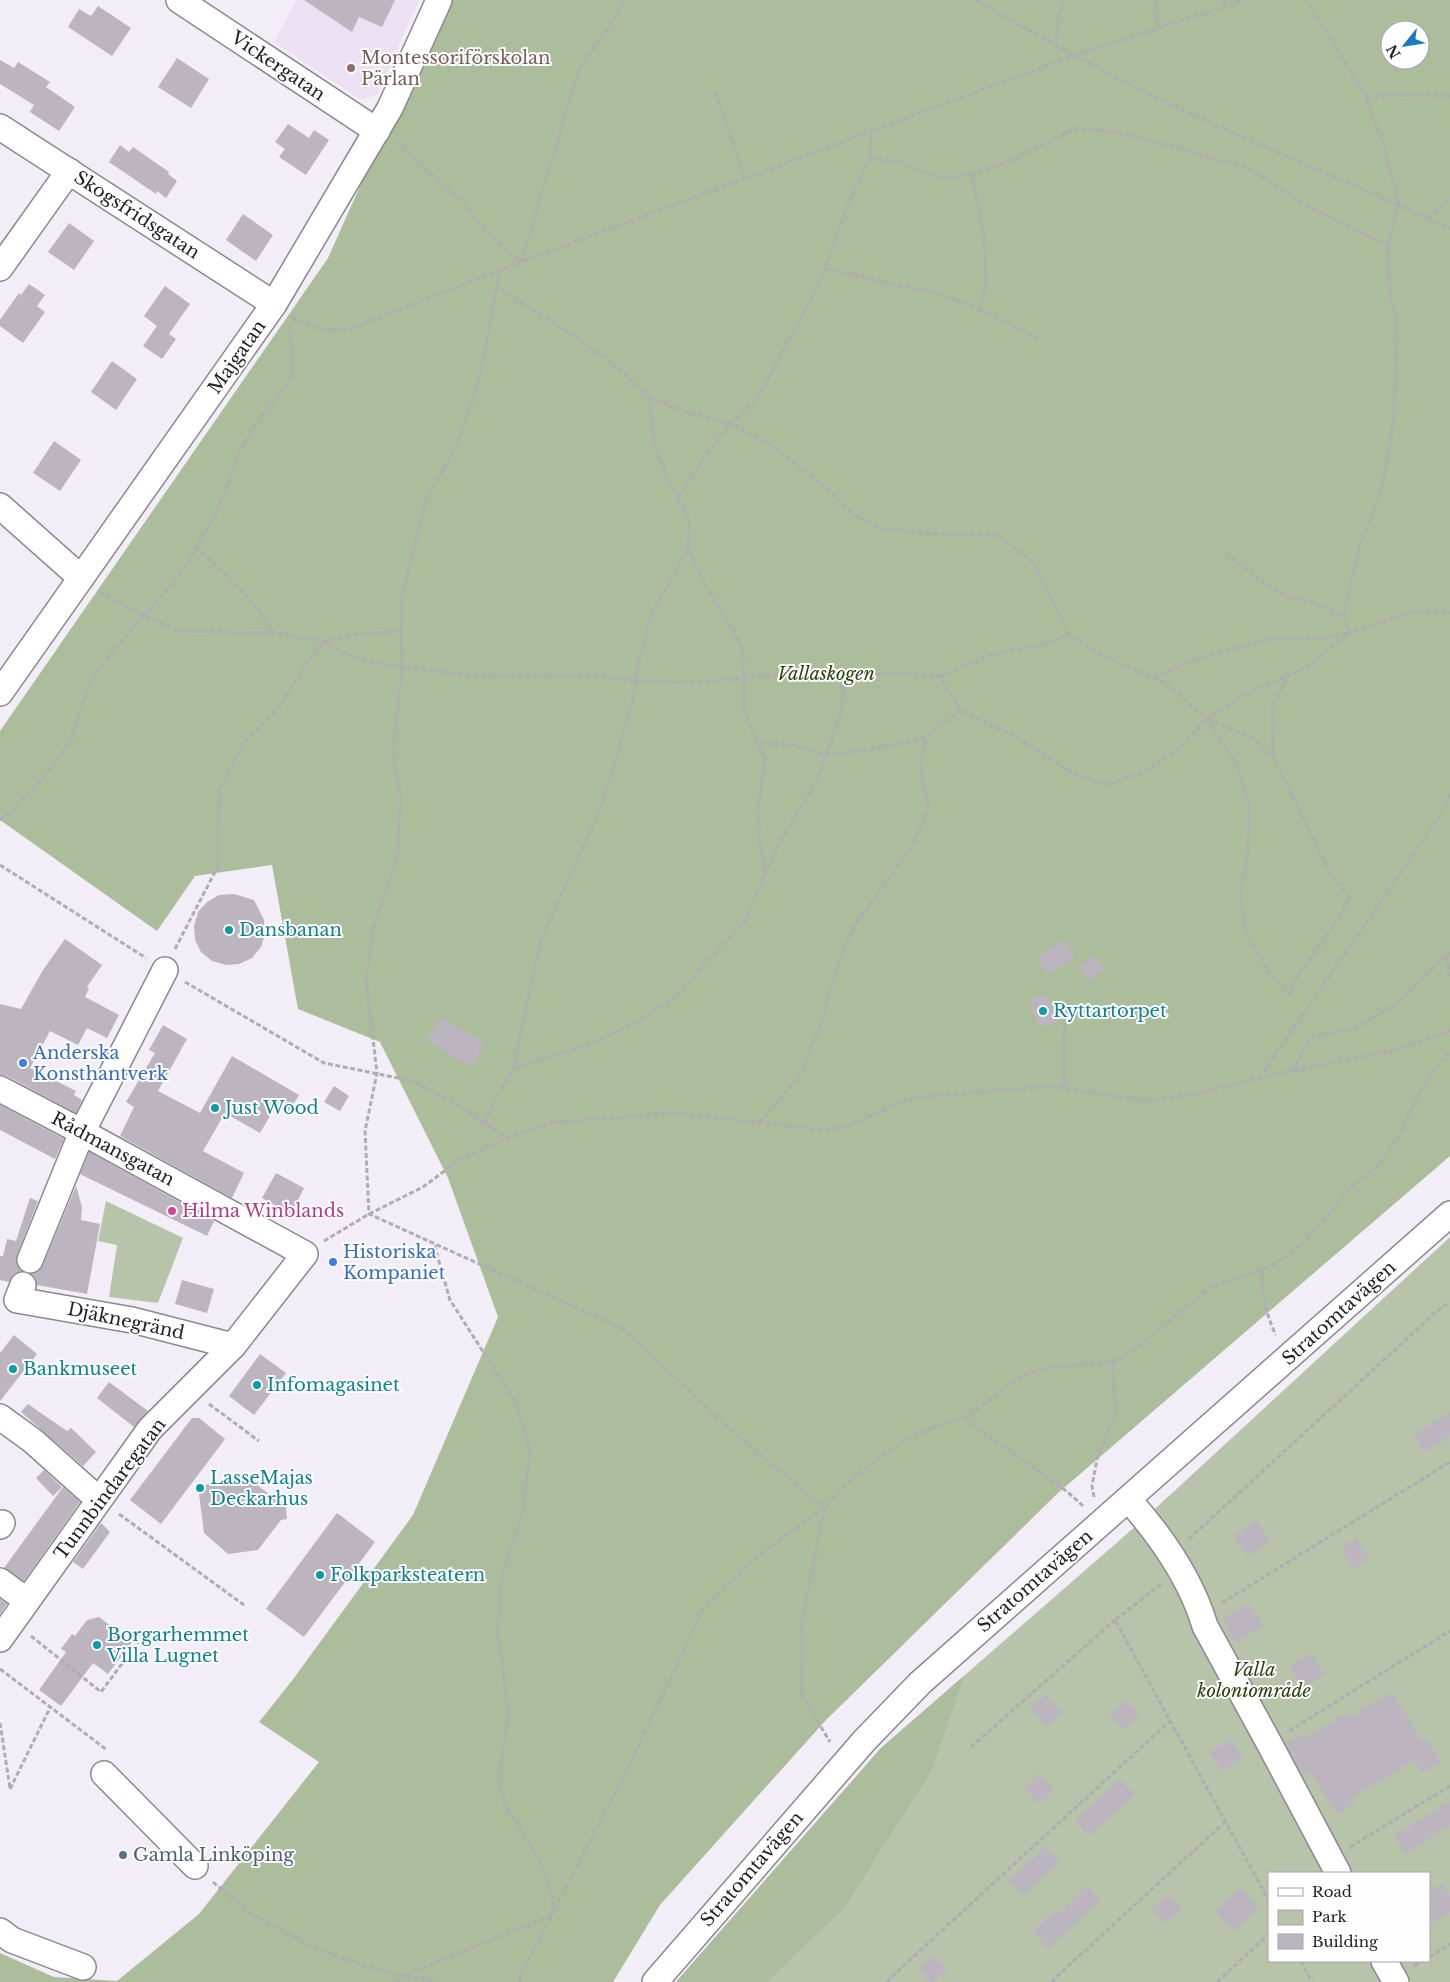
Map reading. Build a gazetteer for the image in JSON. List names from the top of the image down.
{
  "streets": {
    "street": [
      "Vickergatan",
      "Skogsfridsgatan",
      "Majgatan",
      "Rådmansgatan",
      "Stratomtavägen",
      "Djäknegränd",
      "Tunnbindaregatan"
    ]
  },
  "crossings": [
    ["Vickergatan", "Majgatan"],
    ["Skogsfridsgatan", "Majgatan"],
    ["Rådmansgatan", "Tunnbindaregatan"],
    ["Djäknegränd", "Tunnbindaregatan"]
  ],
  "parks": ["Vallaskogen", "Valla koloniområde"],
  "places": [
    "Montessoriförskolan Pärlan",
    "Dansbanan",
    "Ryttartorpet",
    "Anderska Konsthantverk",
    "Just Wood",
    "Hilma Winblands",
    "Historiska Kompaniet",
    "Bankmuseet",
    "Infomagasinet",
    "LasseMajas Deckarhus",
    "Folkparksteatern",
    "Borgarhemmet Villa Lugnet",
    "Gamla Linköping"
  ],
  "legend": ["Road", "Park", "Building"],
  "north": "bottom left"
}
